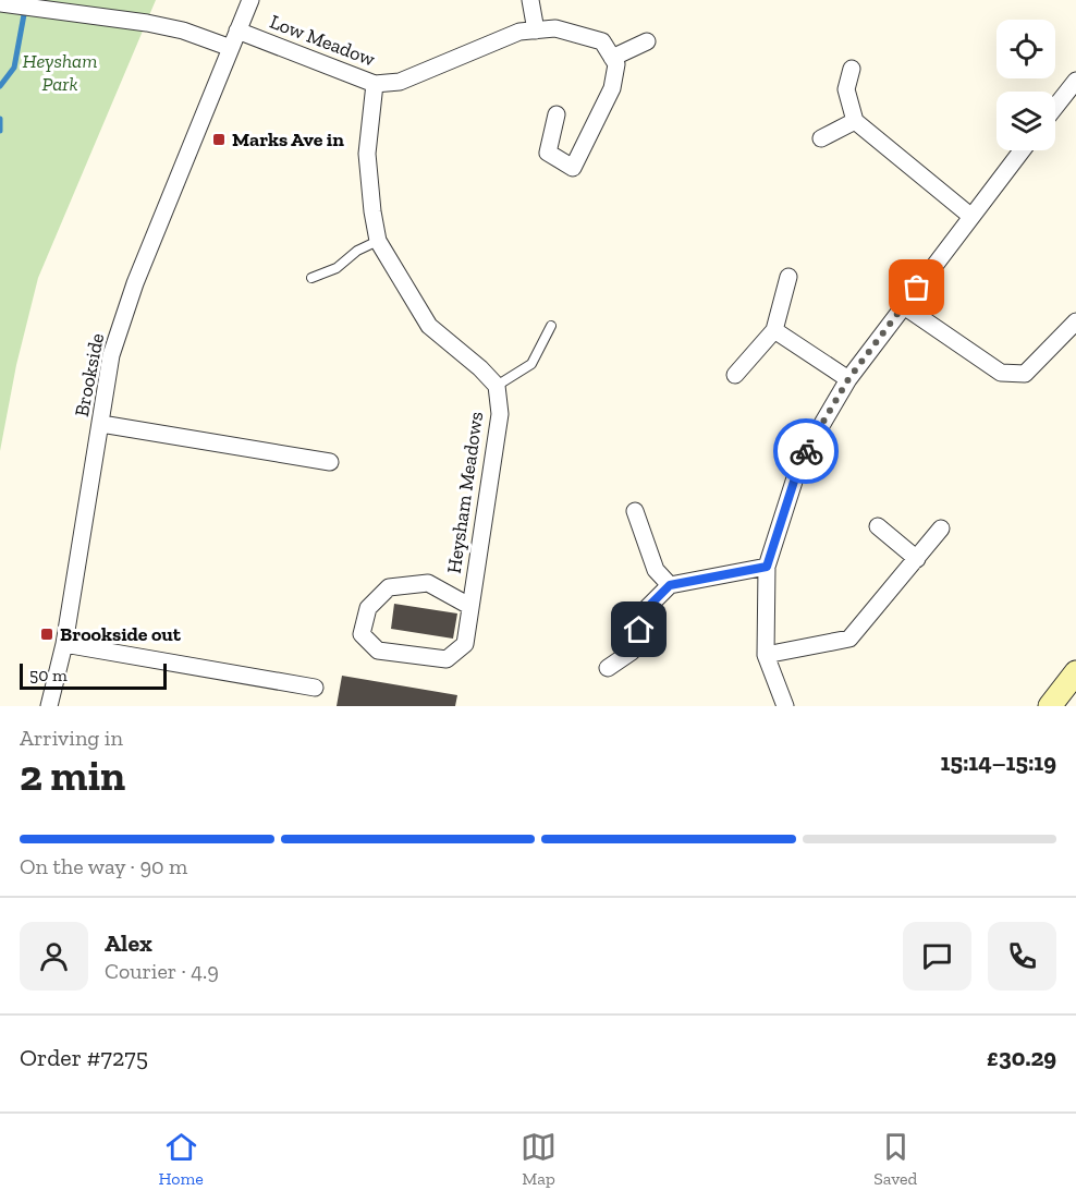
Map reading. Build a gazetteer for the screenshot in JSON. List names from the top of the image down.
{
  "streets": {
    "street": ["Low Meadow", "Brookside", "Heysham Meadows"]
  },
  "crossings": [
    ["Low Meadow", "Brookside"]
  ],
  "parks": ["Heysham Park"],
  "places": {
    "transit": ["Marks Ave in", "Brookside out"]
  },
  "scale_bar": "50 m",
  "page": {
    "scale": "50 m",
    "heading": ["2 min", "Arriving in", "15:14–15:19"],
    "panel": [
      "Alex",
      "Courier · 4.9",
      "Order #7275",
      "£30.29"
    ],
    "bar": "On the way · 90 m",
    "tabs": ["Home", "Map", "Saved"]
  }
}
